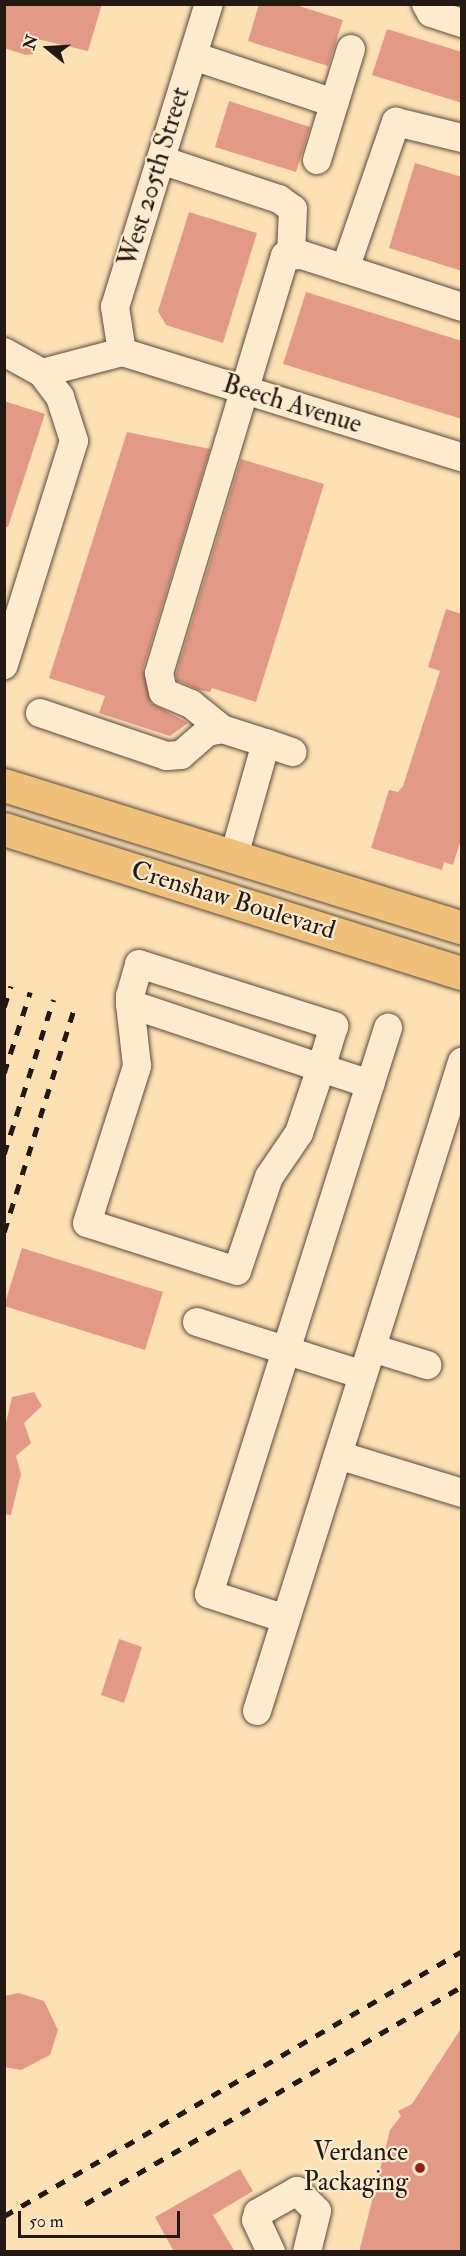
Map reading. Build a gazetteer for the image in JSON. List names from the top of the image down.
{
  "streets": {
    "main road": ["Crenshaw Boulevard"],
    "street": ["West 205th Street", "Beech Avenue"]
  },
  "crossings": [
    ["West 205th Street", "Beech Avenue"]
  ],
  "places": ["Verdance Packaging"],
  "scale_bar": "50 m",
  "north": "left"
}
